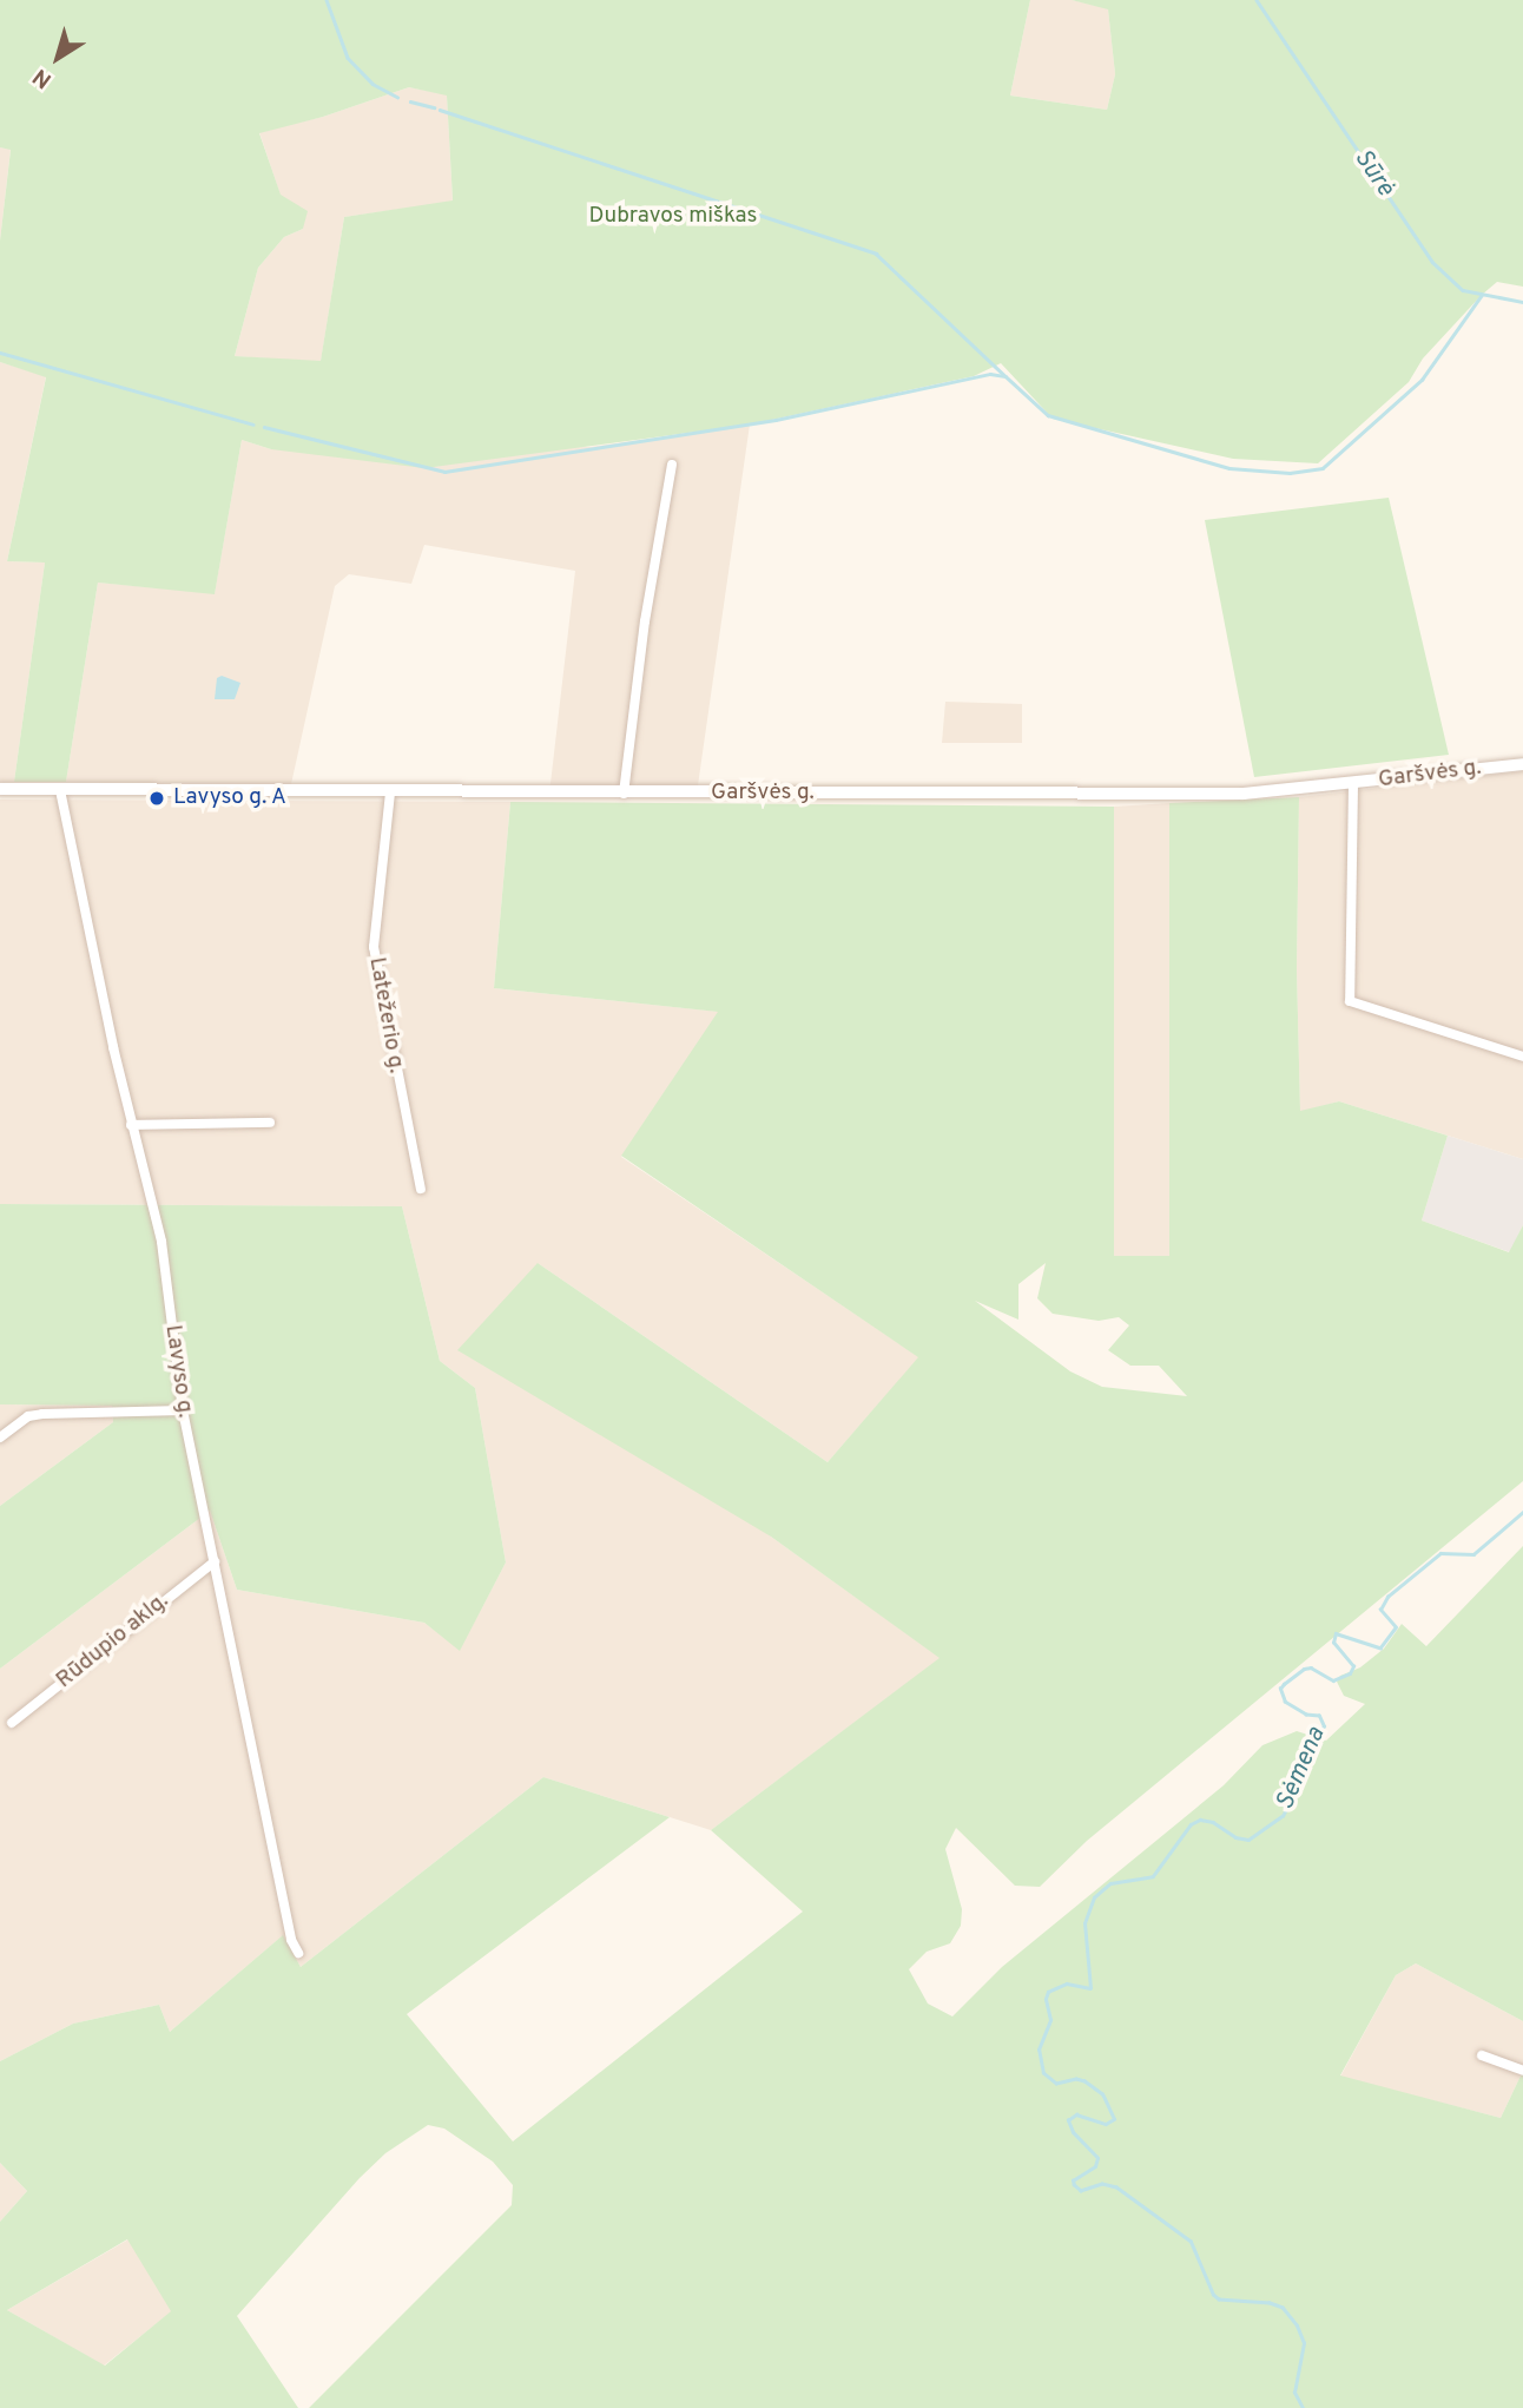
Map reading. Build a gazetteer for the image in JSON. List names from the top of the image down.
{
  "streets": {
    "main road": ["Garšvės g."],
    "street": ["Latežerio g.", "Lavyso g.", "Rūdupio aklg."]
  },
  "crossings": [
    ["Garšvės g.", "Latežerio g."],
    ["Garšvės g.", "Lavyso g."],
    ["Lavyso g.", "Rūdupio aklg."]
  ],
  "water": ["Sūrė", "Sėmena"],
  "parks": ["Dubravos miškas"],
  "places": ["Lavyso g. A"],
  "north": "bottom left"
}
